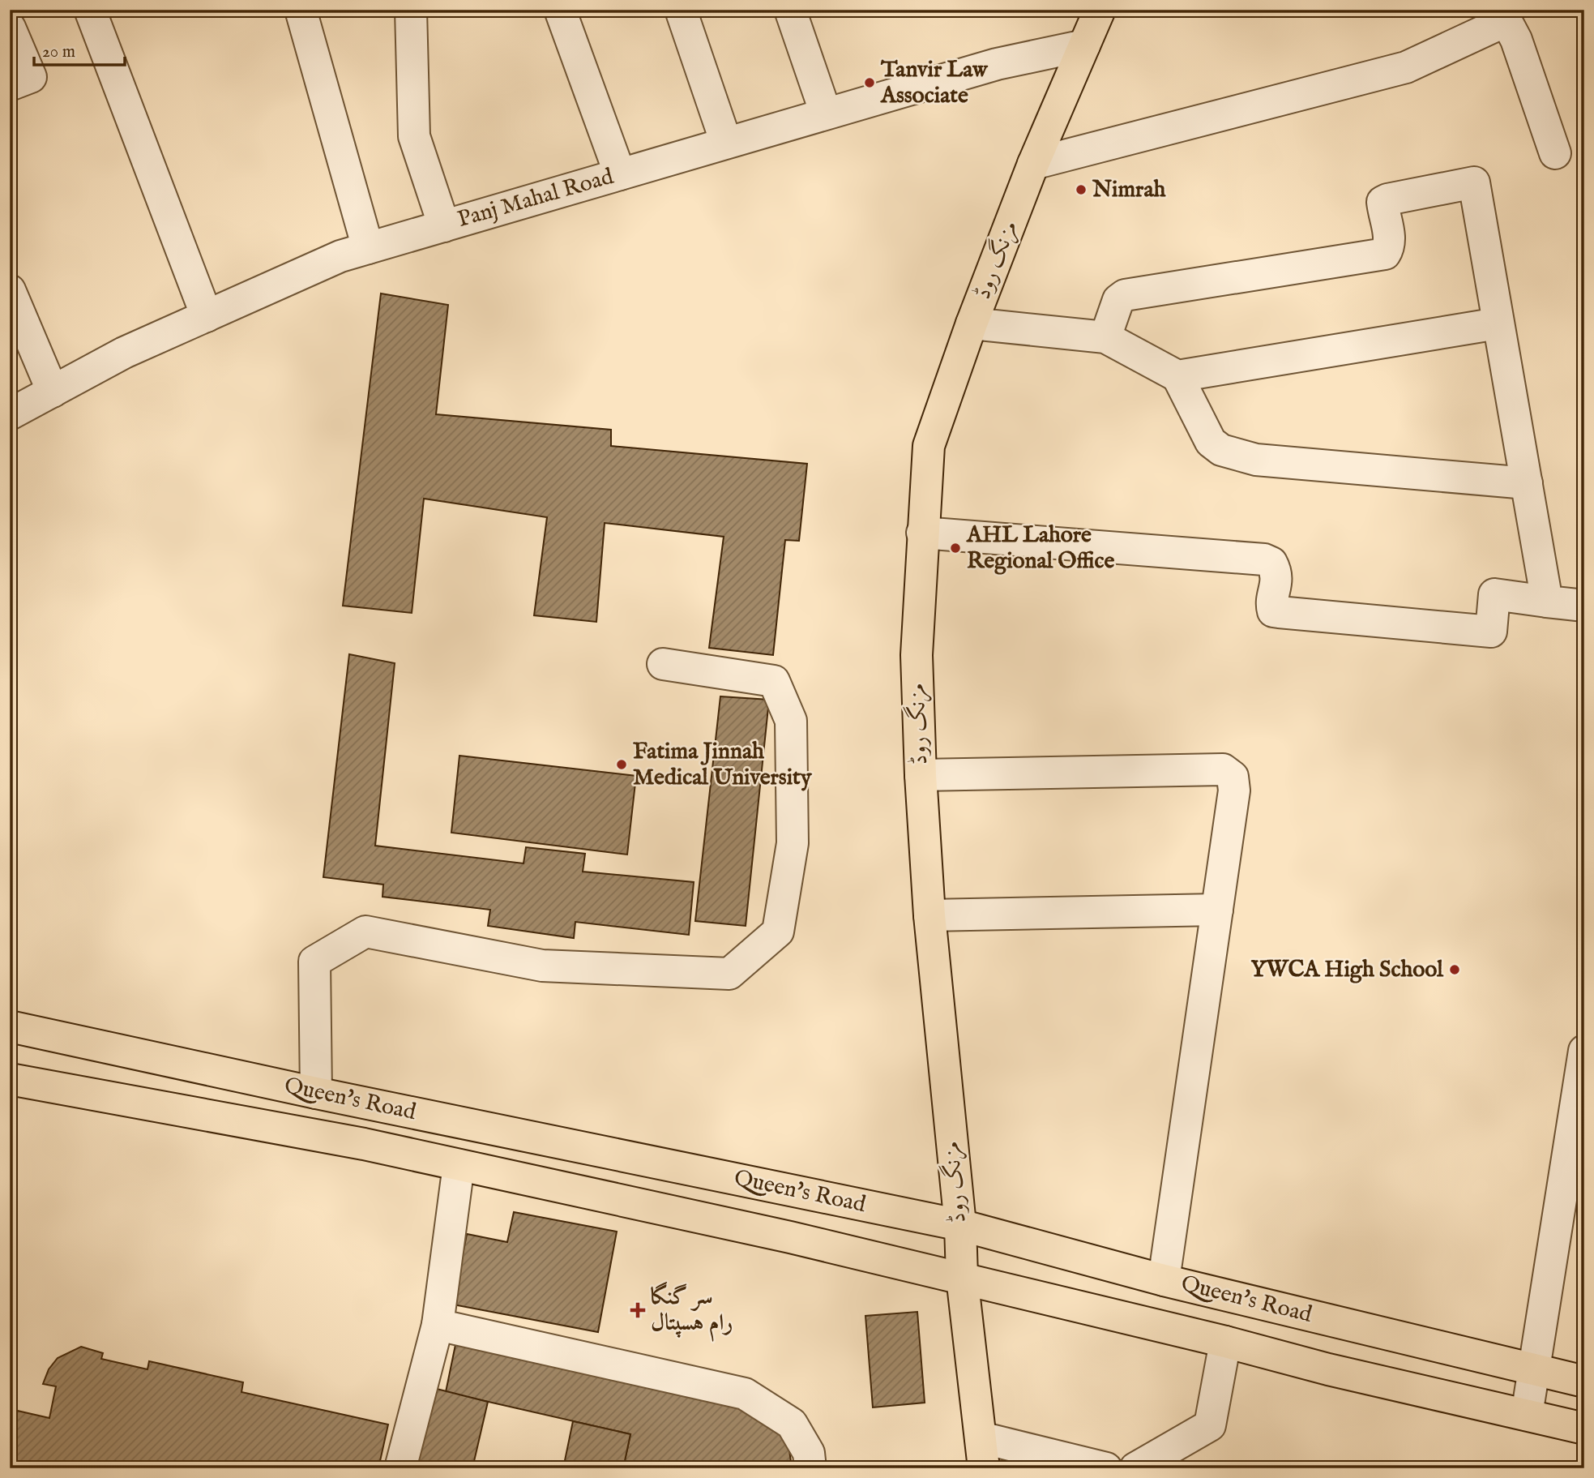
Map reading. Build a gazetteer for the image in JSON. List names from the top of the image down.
{
  "streets": {
    "main road": ["مزنگ روڈ", "Queen's Road"],
    "street": ["Panj Mahal Road"]
  },
  "crossings": [
    ["Panj Mahal Road", "مزنگ روڈ"],
    ["مزنگ روڈ", "Queen's Road"]
  ],
  "places": {
    "other": [
      "Tanvir Law Associate",
      "Nimrah",
      "AHL Lahore Regional Office",
      "Fatima Jinnah Medical University",
      "YWCA High School"
    ],
    "health": ["سر گنگا رام ہسپتال"]
  },
  "scale_bar": "20 m"
}
